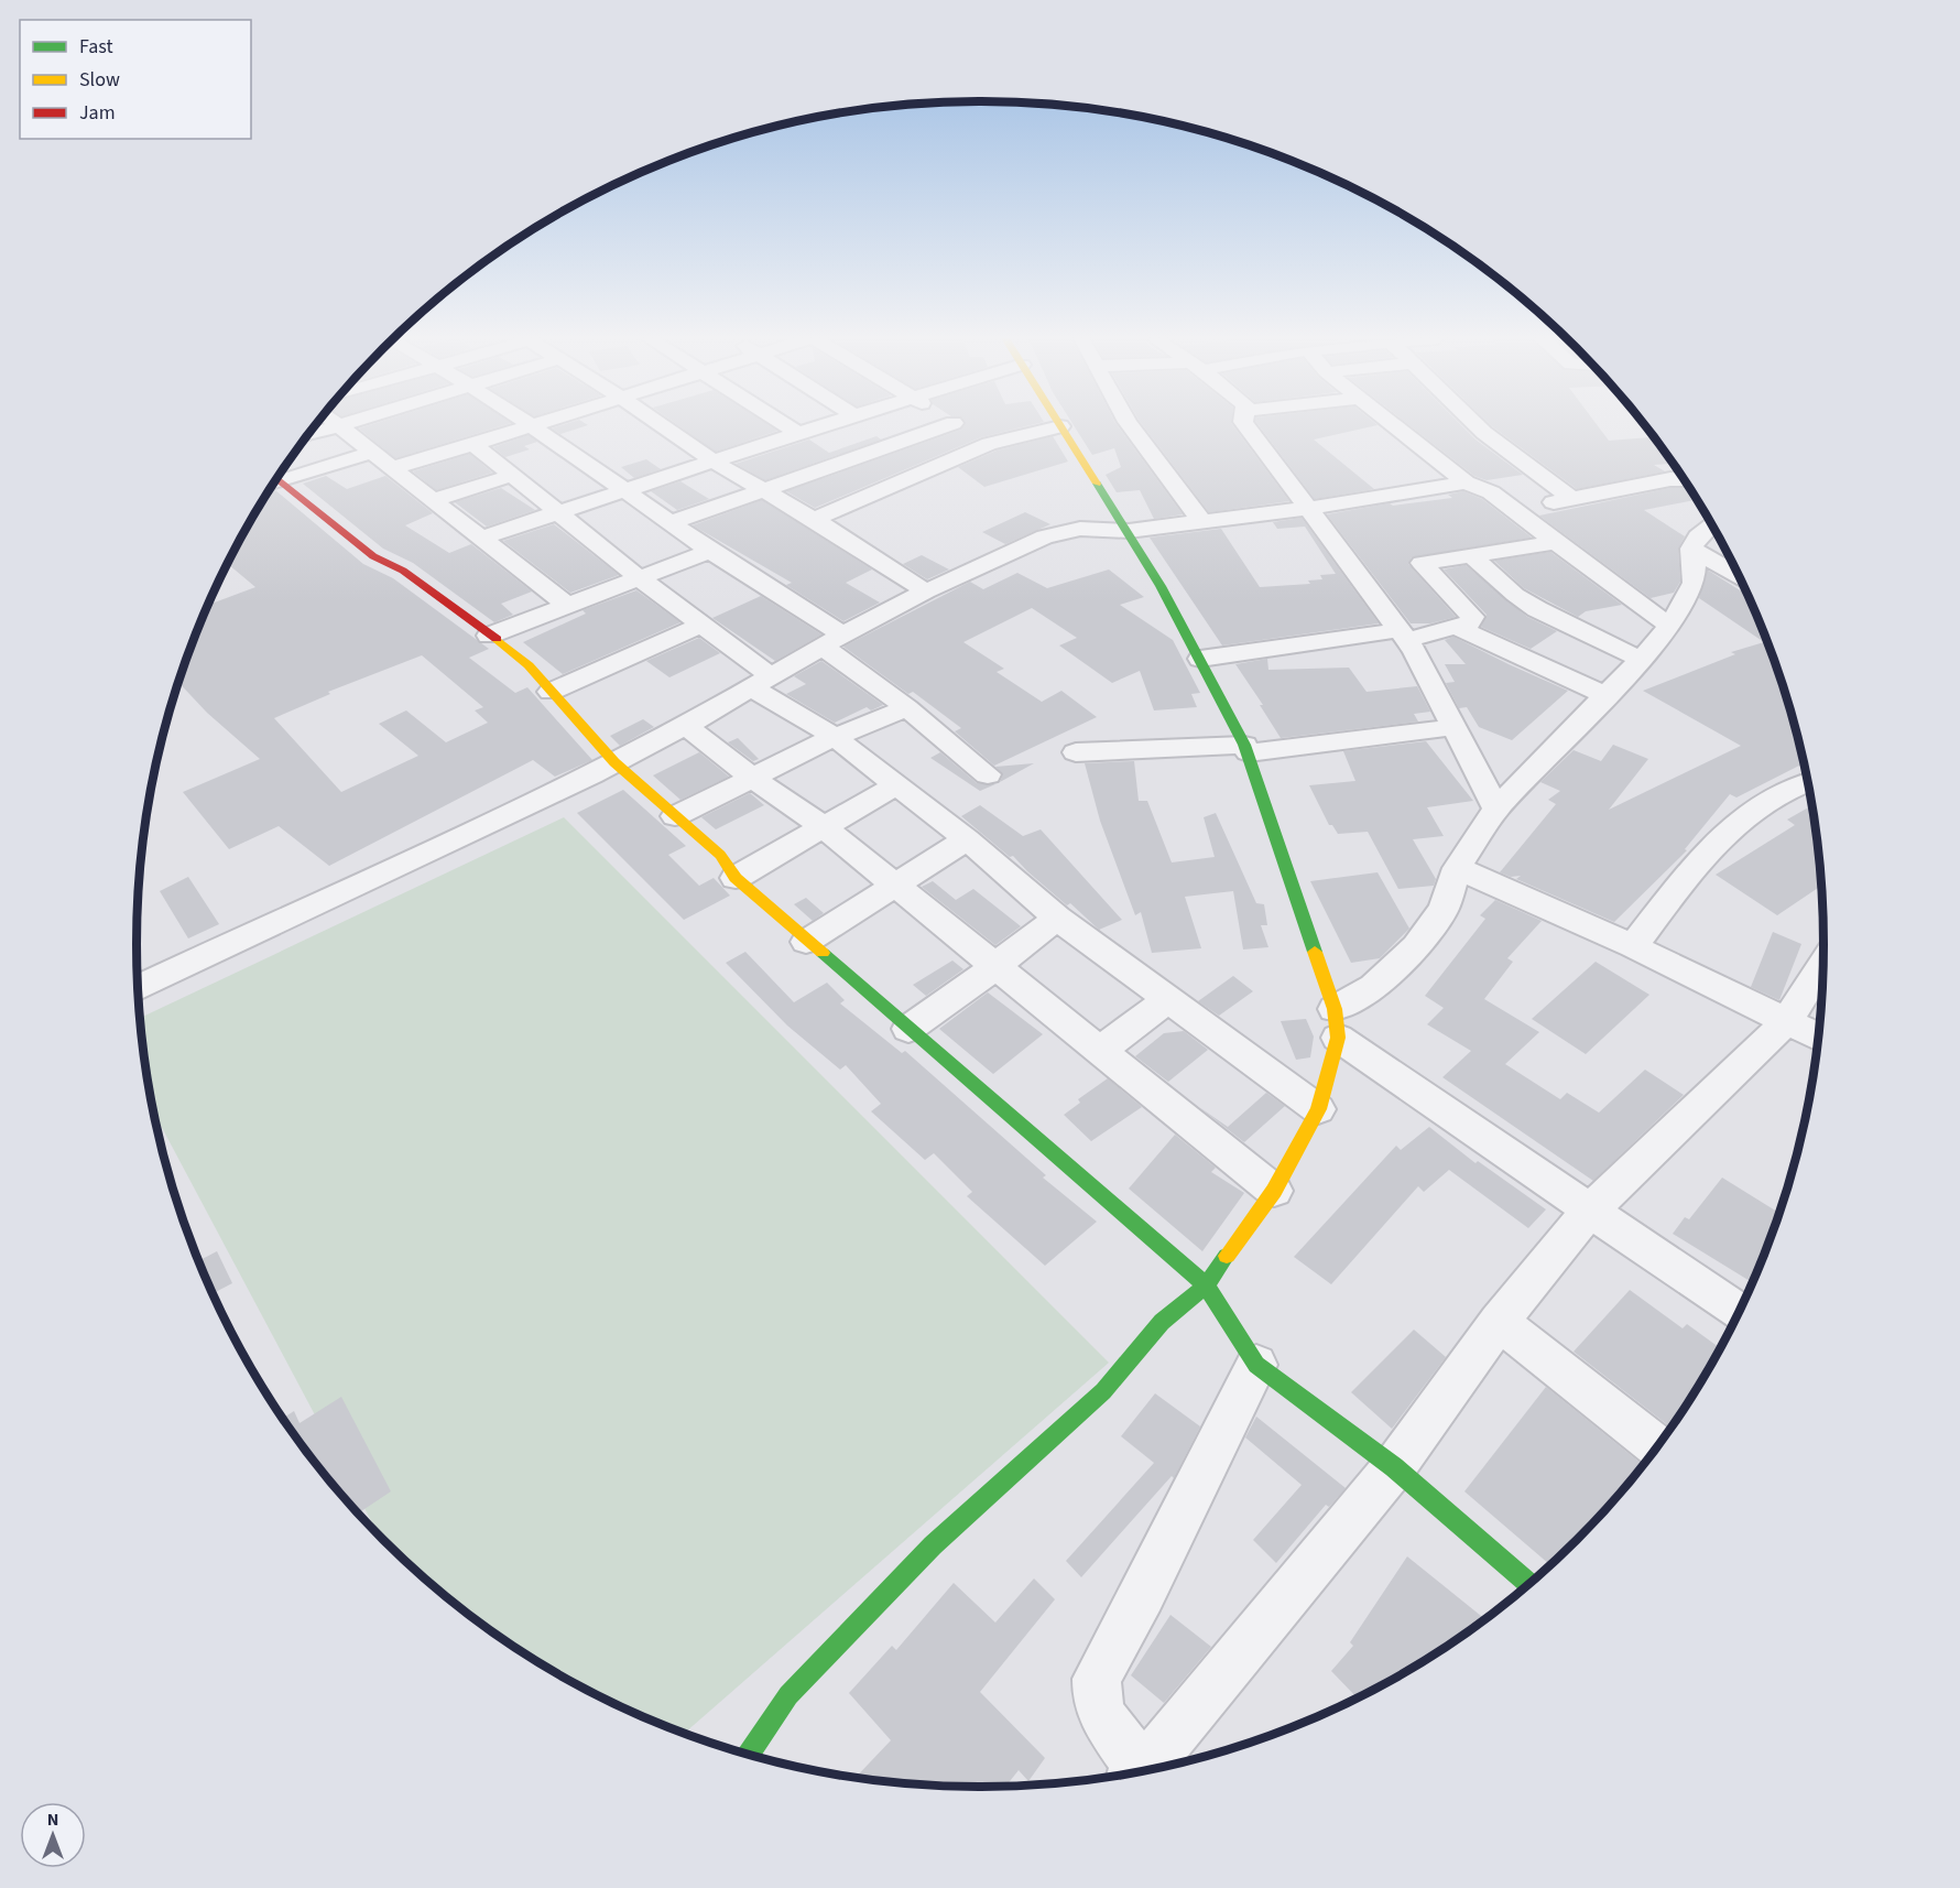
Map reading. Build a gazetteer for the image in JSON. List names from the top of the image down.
{
  "legend": ["Fast", "Slow", "Jam"],
  "north": "top"
}
